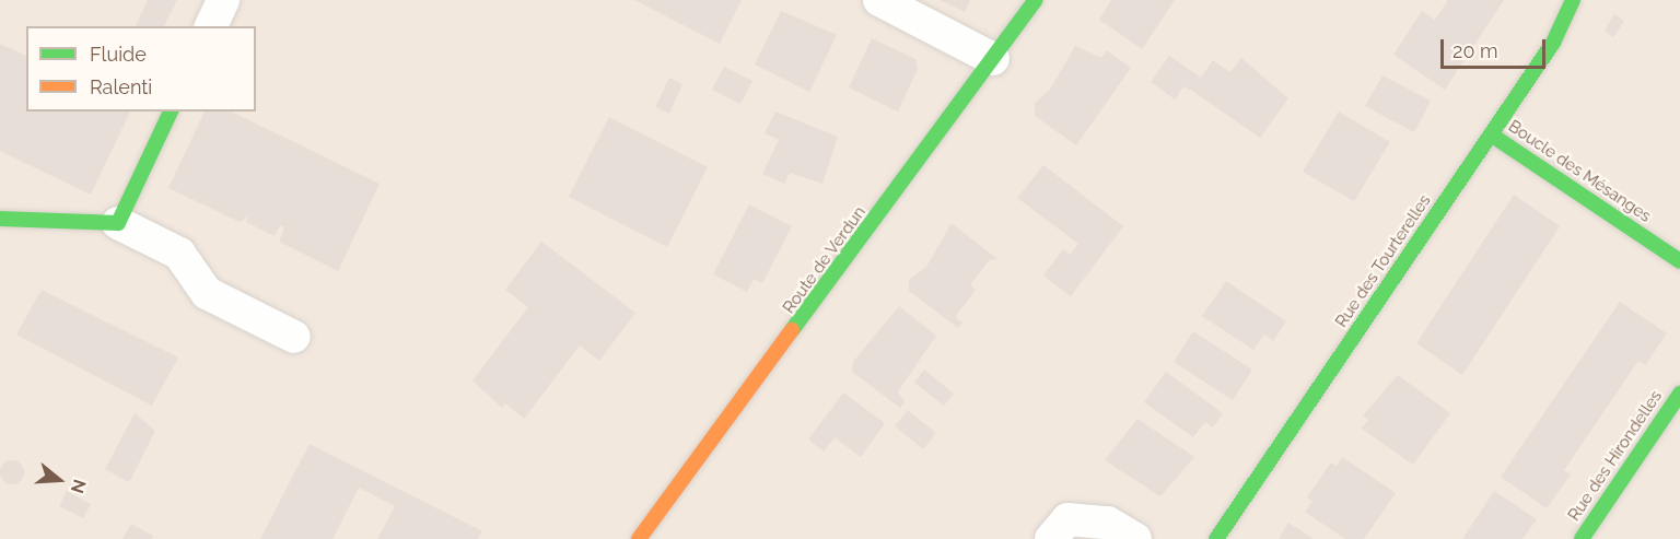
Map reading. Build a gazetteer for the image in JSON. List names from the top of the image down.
{
  "streets": {
    "street": [
      "Boucle des Mésanges",
      "Route de Verdun",
      "Rue des Tourterelles",
      "Rue des Hirondelles"
    ]
  },
  "crossings": [
    ["Boucle des Mésanges", "Rue des Tourterelles"]
  ],
  "legend": ["Fluide", "Ralenti"],
  "scale_bar": "20 m",
  "north": "right"
}
